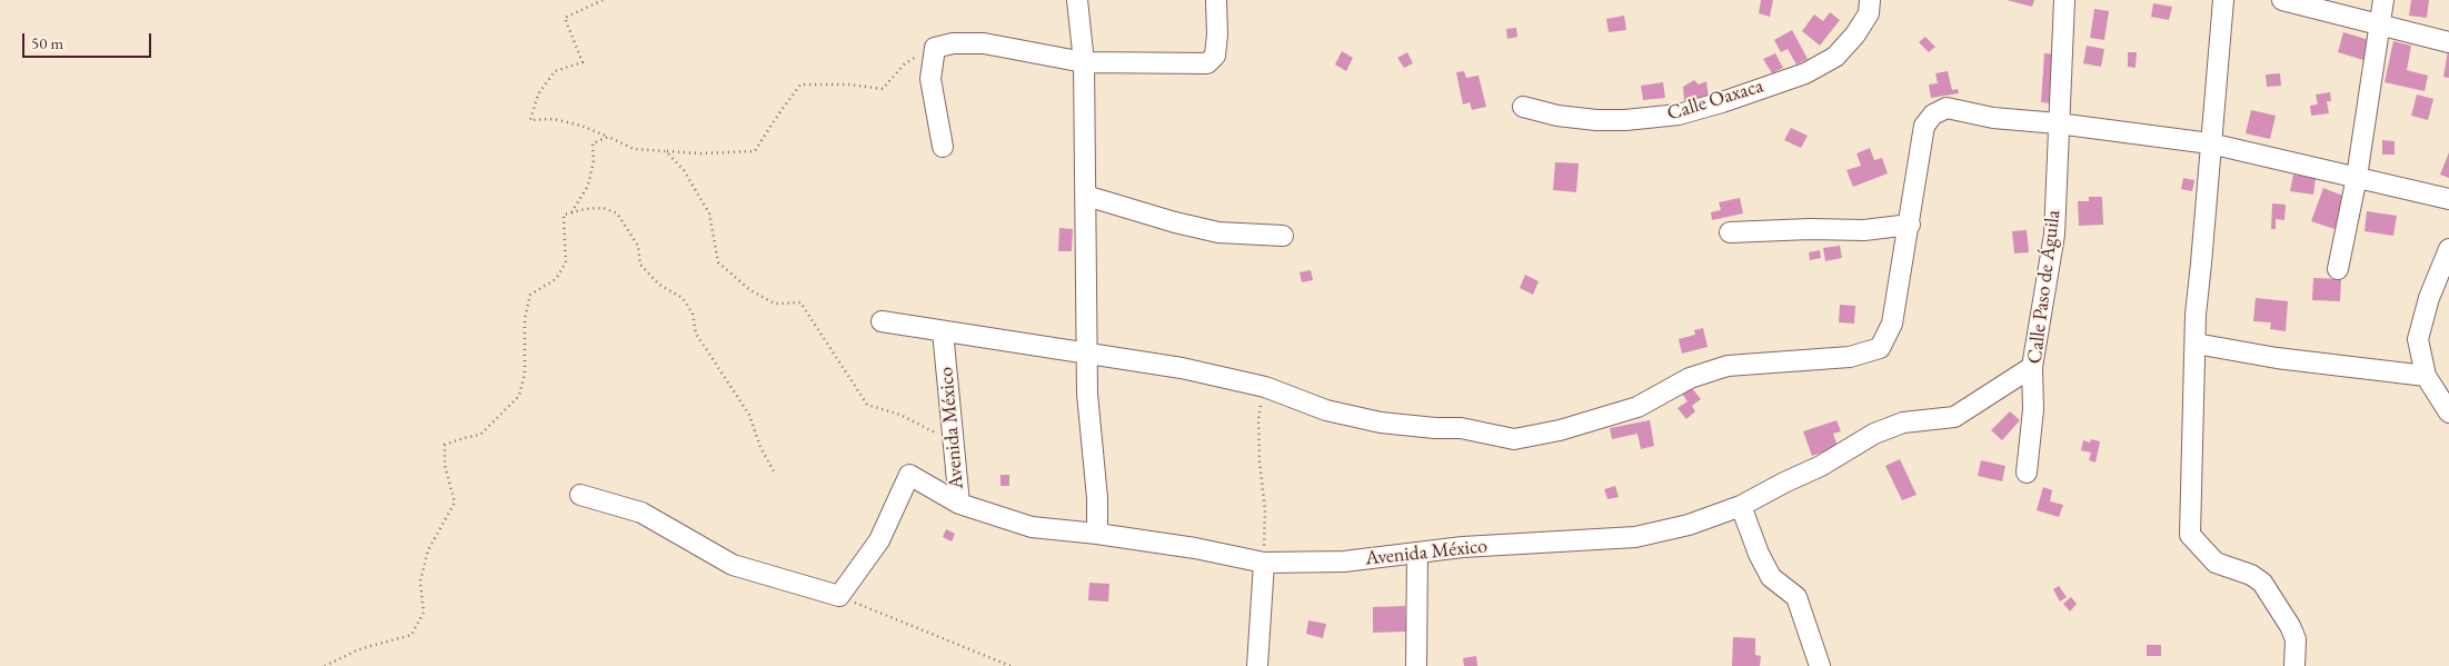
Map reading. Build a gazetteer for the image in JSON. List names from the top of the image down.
{
  "streets": {
    "street": ["Calle Oaxaca", "Calle Paso de Águila", "Avenida México"]
  },
  "crossings": [
    ["Calle Paso de Águila", "Avenida México"]
  ],
  "scale_bar": "50 m"
}
